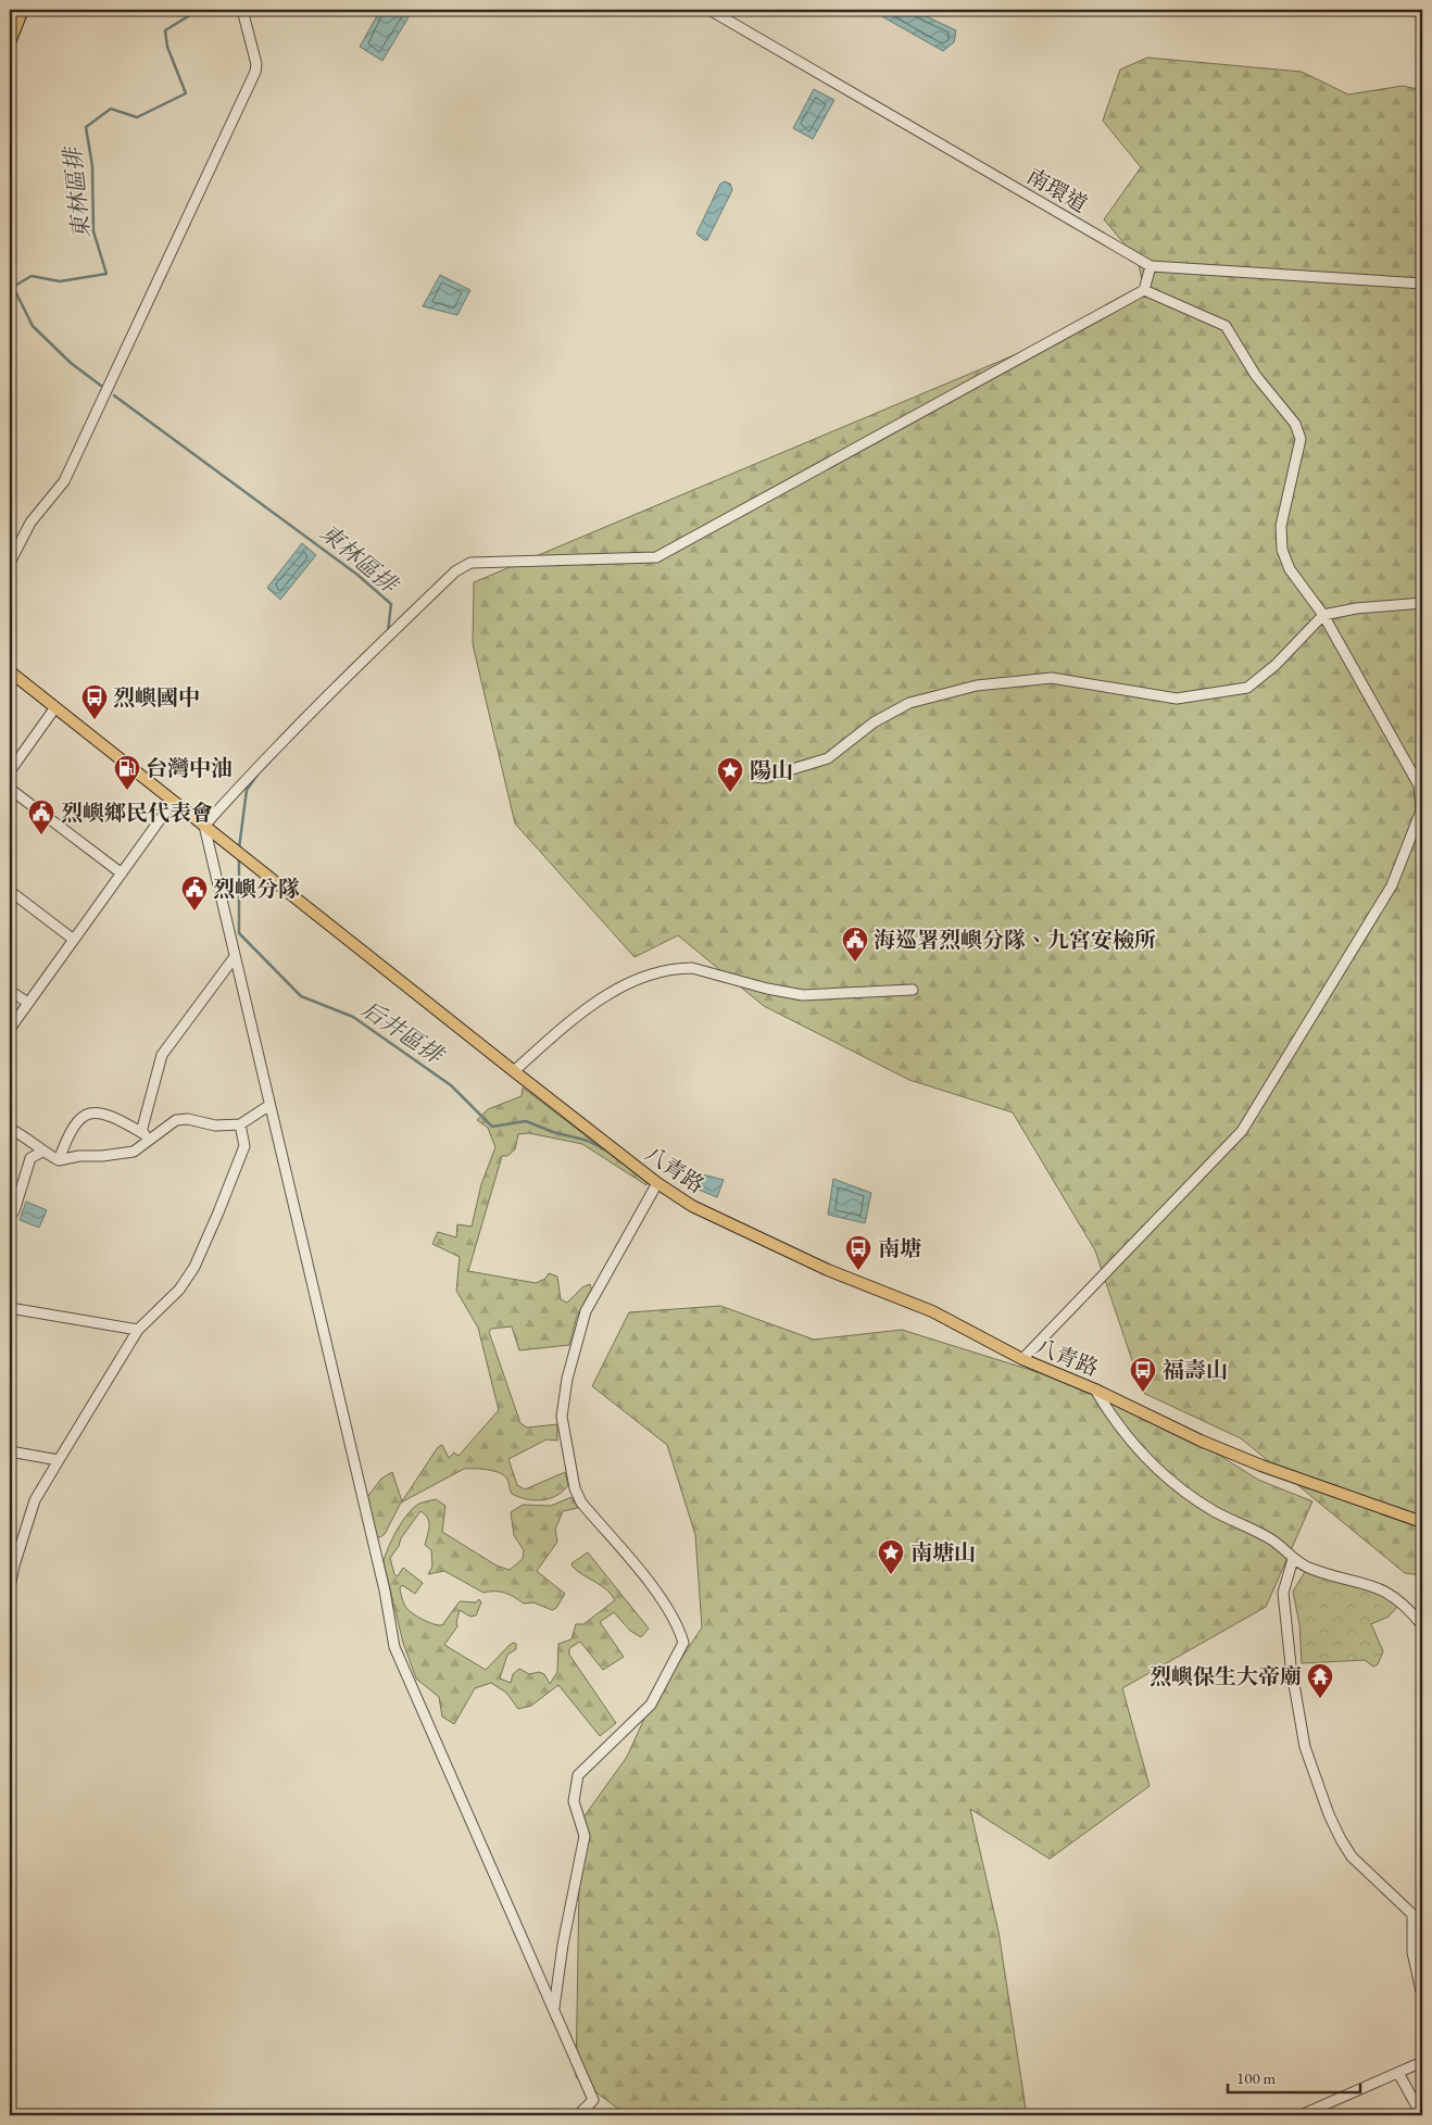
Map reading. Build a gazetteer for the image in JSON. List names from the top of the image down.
{
  "streets": {
    "main road": ["八青路"],
    "street": ["南環道"]
  },
  "water": ["東林區排", "后井區排"],
  "places": {
    "bus stop": ["烈嶼國中", "南塘", "福壽山"],
    "fuel station": ["台灣中油"],
    "place": ["陽山", "南塘山"],
    "public building": ["烈嶼鄉民代表會", "烈嶼分隊", "海巡署烈嶼分隊、九宮安檢所"],
    "temple": ["烈嶼保生大帝廟"]
  },
  "scale_bar": "100 m"
}
